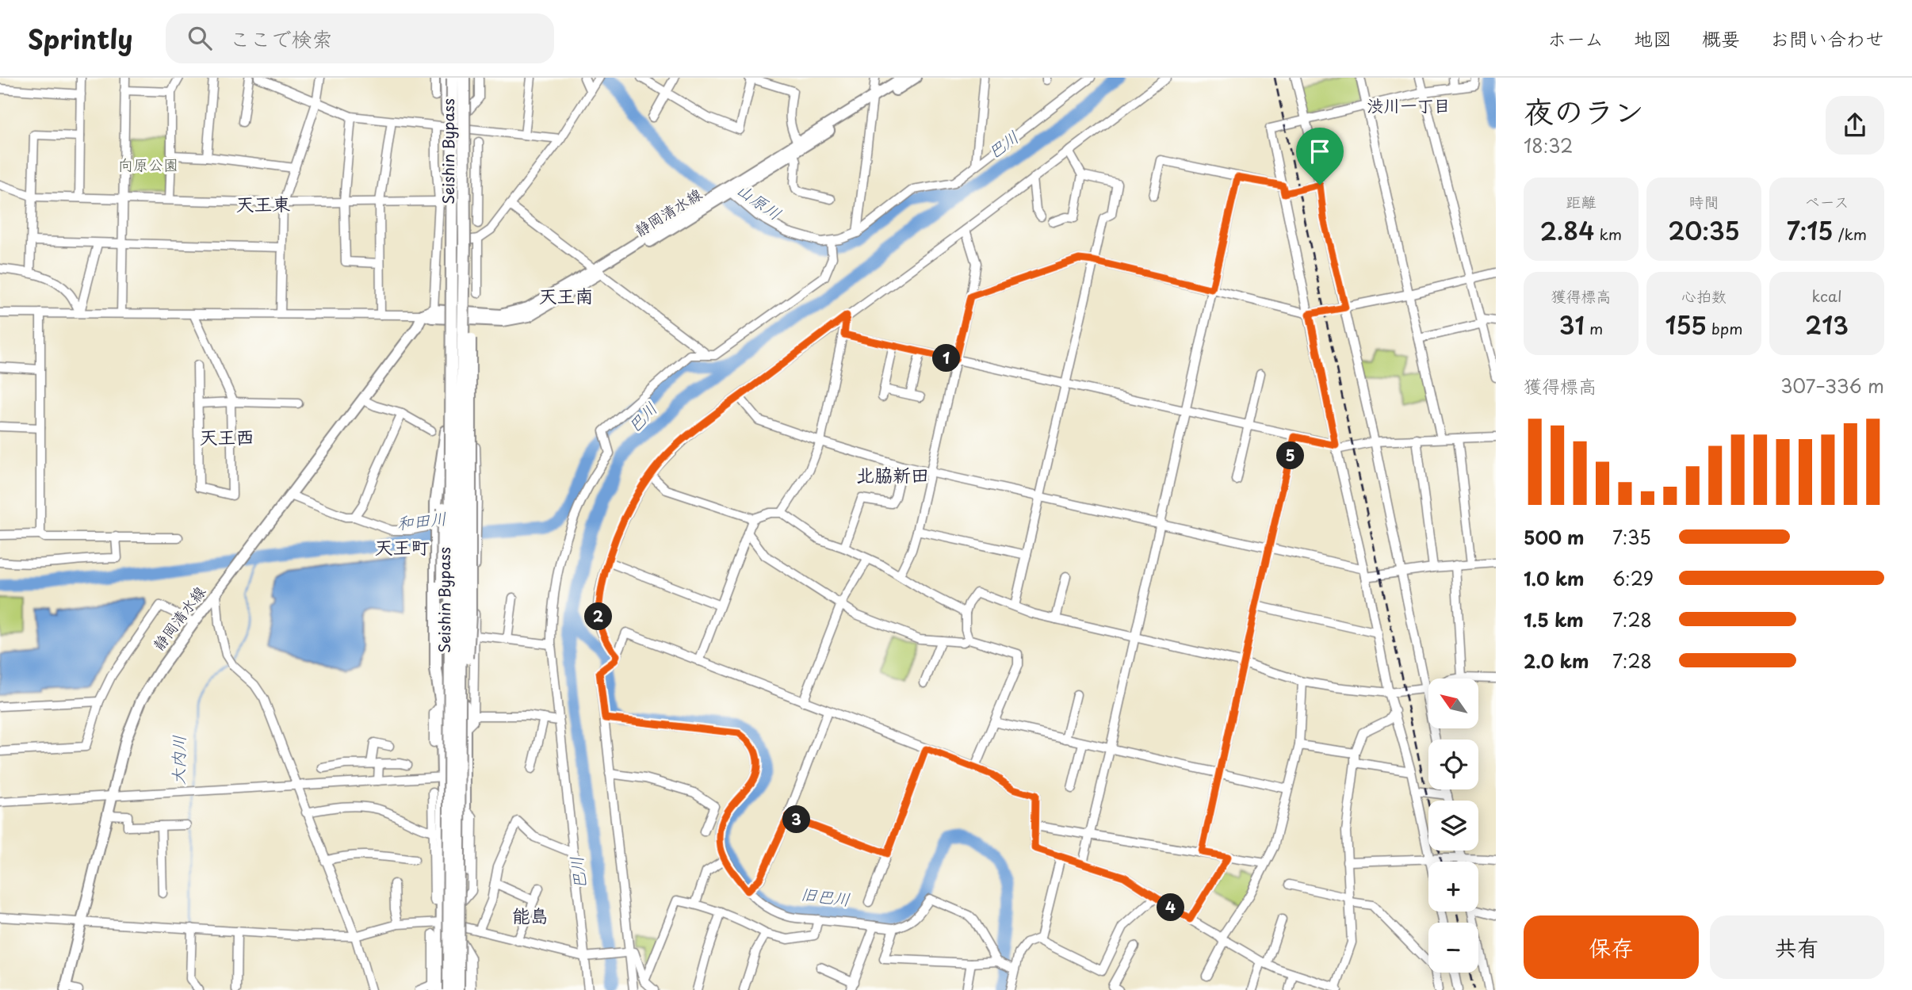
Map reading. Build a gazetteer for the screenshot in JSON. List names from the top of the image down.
{
  "streets": {
    "highway": ["Seishin Bypass"],
    "main road": ["静岡清水線"]
  },
  "districts": [
    "渋川一丁目",
    "天王東",
    "天王南",
    "天王西",
    "北脇新田",
    "天王町",
    "能島"
  ],
  "water": [
    "巴川",
    "山原川",
    "和田川",
    "大内川",
    "旧巴川"
  ],
  "parks": ["向原公園"],
  "north": "top left",
  "page": {
    "header": "Sprintly",
    "search": "ここで検索",
    "nav": [
      "ホーム",
      "地図",
      "概要",
      "お問い合わせ"
    ],
    "heading": ["夜のラン", "18:32"],
    "stats": [
      ["距離", "2.84 km"],
      ["時間", "20:35"],
      ["ペース", "7:15 /km"],
      ["獲得標高", "31 m"],
      ["心拍数", "155 bpm"],
      ["kcal", "213"]
    ],
    "pins": [
      "1",
      "5",
      "2",
      "3",
      "4"
    ],
    "chart": ["獲得標高", "307–336 m"],
    "list": [
      {
        "name": "500 m",
        "note": "7:35"
      },
      {
        "name": "1.0 km",
        "note": "6:29"
      },
      {
        "name": "1.5 km",
        "note": "7:28"
      },
      {
        "name": "2.0 km",
        "note": "7:28"
      }
    ],
    "map_buttons": ["+", "−"],
    "buttons": ["保存", "共有"]
  }
}
